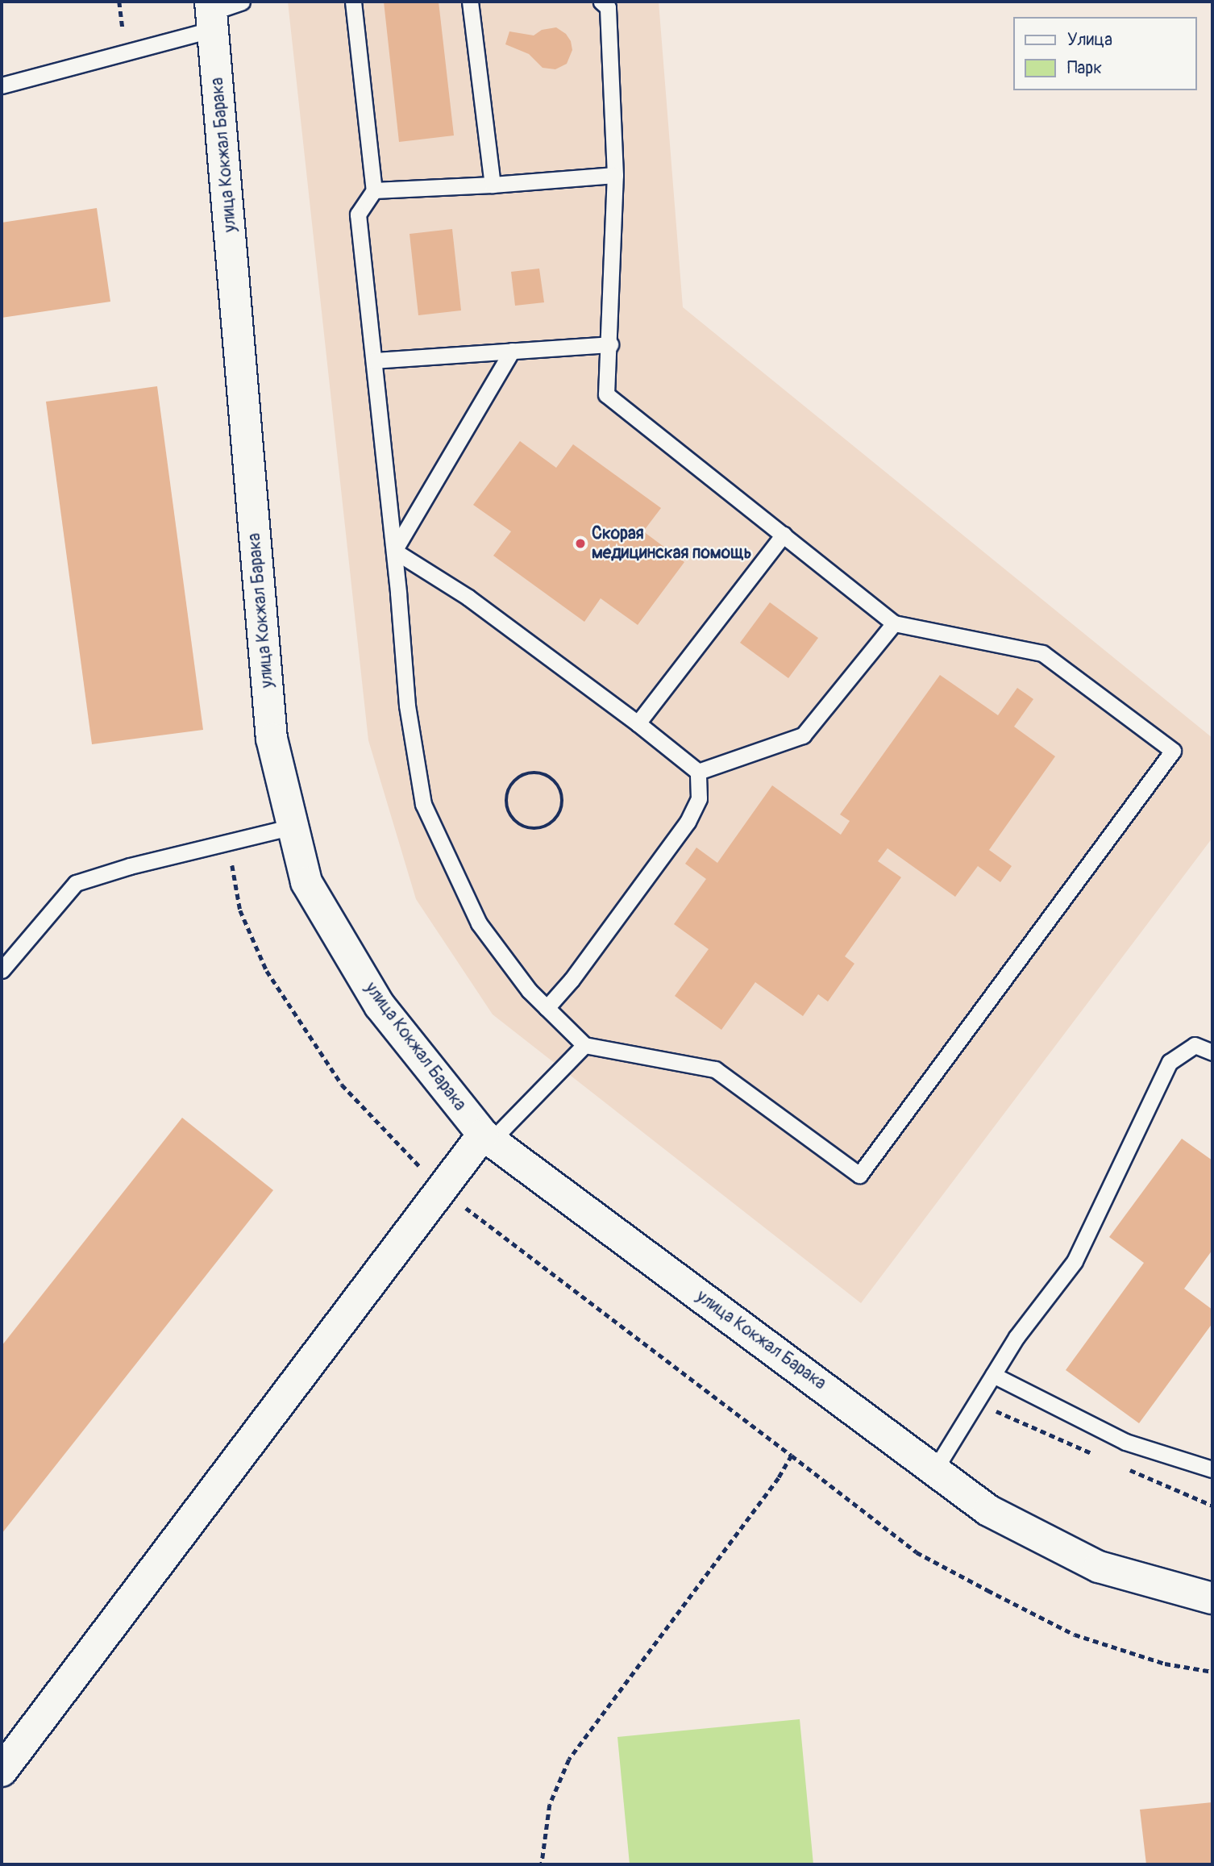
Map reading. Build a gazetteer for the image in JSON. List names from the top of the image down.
{
  "streets": {
    "street": ["улица Кокжал Барака"]
  },
  "places": ["Скорая медицинская помощь"],
  "legend": ["Улица", "Парк"]
}
